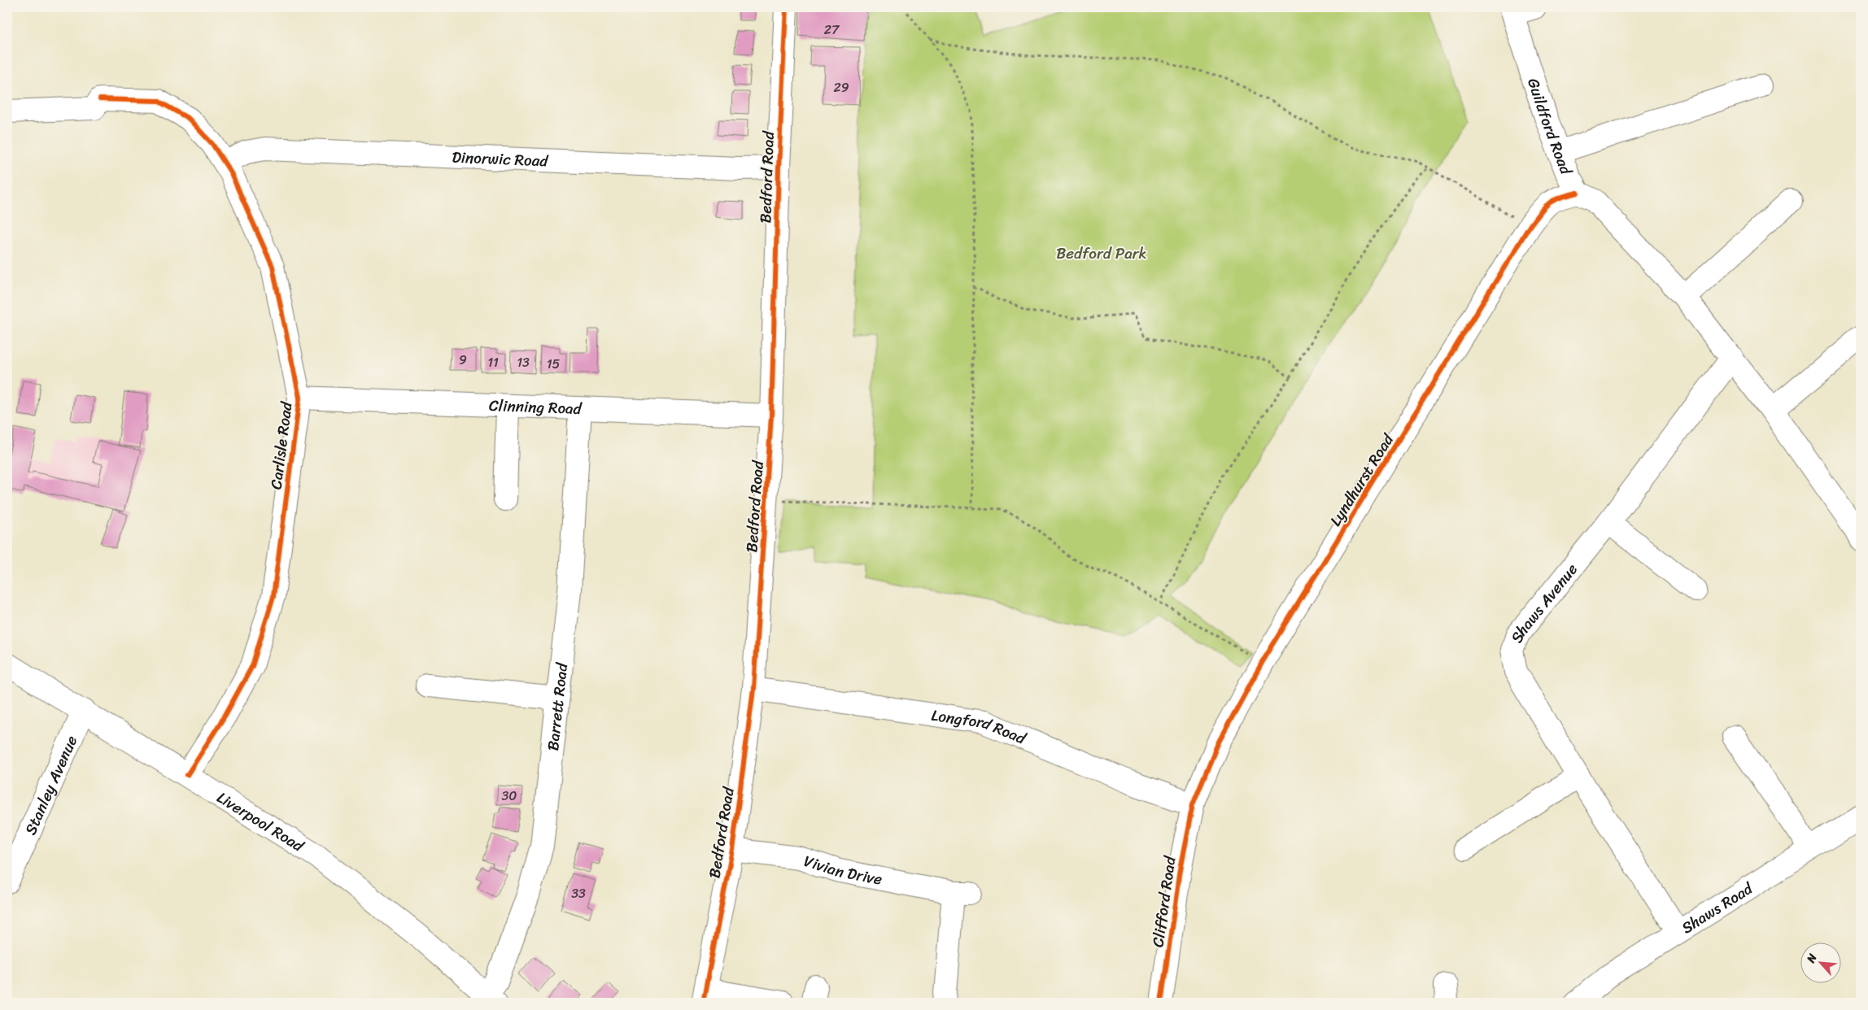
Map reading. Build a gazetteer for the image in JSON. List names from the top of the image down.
{
  "streets": {
    "street": [
      "Guildford Road",
      "Dinorwic Road",
      "Bedford Road",
      "Clinning Road",
      "Carlisle Road",
      "Lyndhurst Road",
      "Shaws Avenue",
      "Barrett Road",
      "Longford Road",
      "Stanley Avenue",
      "Liverpool Road",
      "Vivian Drive",
      "Clifford Road",
      "Shaws Road"
    ]
  },
  "crossings": [
    ["Guildford Road", "Lyndhurst Road"],
    ["Guildford Road", "Shaws Avenue"],
    ["Dinorwic Road", "Bedford Road"],
    ["Dinorwic Road", "Carlisle Road"],
    ["Bedford Road", "Clinning Road"],
    ["Bedford Road", "Longford Road"],
    ["Bedford Road", "Vivian Drive"],
    ["Clinning Road", "Carlisle Road"],
    ["Clinning Road", "Barrett Road"],
    ["Carlisle Road", "Liverpool Road"],
    ["Lyndhurst Road", "Longford Road"],
    ["Lyndhurst Road", "Clifford Road"],
    ["Shaws Avenue", "Shaws Road"],
    ["Barrett Road", "Liverpool Road"],
    ["Longford Road", "Clifford Road"],
    ["Stanley Avenue", "Liverpool Road"]
  ],
  "parks": ["Bedford Park"],
  "house_numbers": [
    "27",
    "29",
    "9",
    "11",
    "13",
    "15",
    "30",
    "33"
  ],
  "north": "top left"
}
